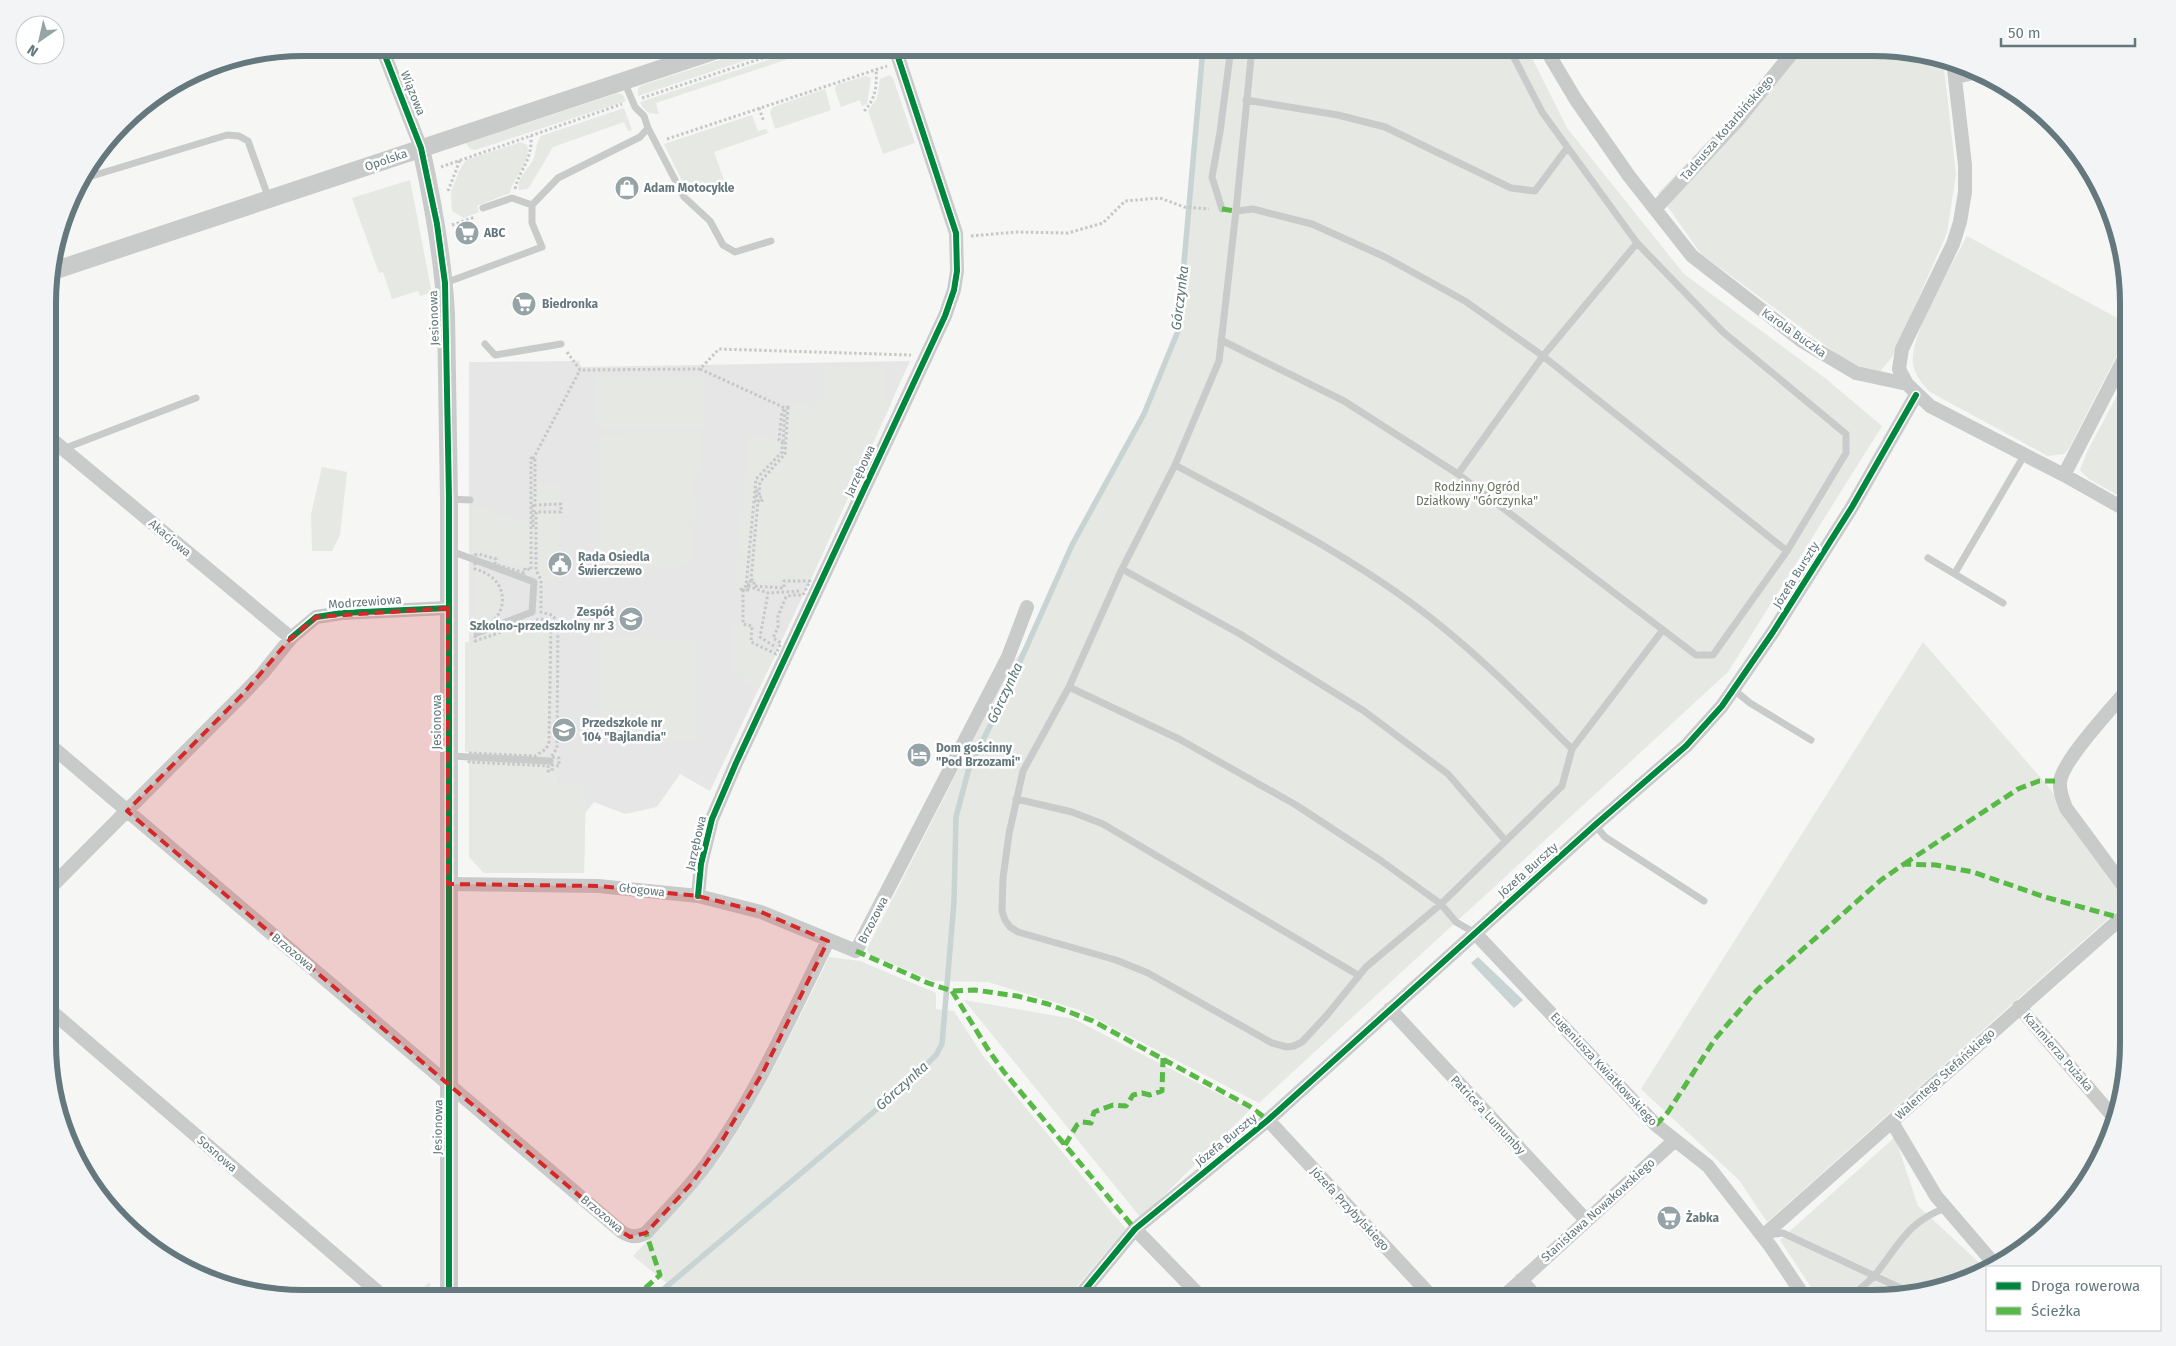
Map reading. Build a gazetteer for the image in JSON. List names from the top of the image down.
{
  "streets": {
    "street": [
      "Wiązowa",
      "Tadeusza Kotarbińskiego",
      "Opolska",
      "Jesionowa",
      "Karola Buczka",
      "Jarzębowa",
      "Akacjowa",
      "Józefa Burszty",
      "Modrzewiowa",
      "Głogowa",
      "Brzozowa",
      "Kazimierza Pużaka",
      "Eugeniusza Kwiatkowskiego",
      "Walentego Stefańskiego",
      "Patrice'a Lumumby",
      "Sosnowa",
      "Józefa Przybylskiego",
      "Stanisława Nowakowskiego"
    ]
  },
  "crossings": [
    ["Wiązowa", "Opolska"],
    ["Wiązowa", "Jesionowa"],
    ["Tadeusza Kotarbińskiego", "Karola Buczka"],
    ["Opolska", "Jesionowa"],
    ["Jesionowa", "Modrzewiowa"],
    ["Jesionowa", "Głogowa"],
    ["Jesionowa", "Brzozowa"],
    ["Karola Buczka", "Józefa Burszty"],
    ["Jarzębowa", "Głogowa"],
    ["Akacjowa", "Modrzewiowa"],
    ["Józefa Burszty", "Eugeniusza Kwiatkowskiego"],
    ["Józefa Burszty", "Patrice'a Lumumby"],
    ["Józefa Burszty", "Józefa Przybylskiego"],
    ["Modrzewiowa", "Brzozowa"],
    ["Głogowa", "Brzozowa"],
    ["Kazimierza Pużaka", "Walentego Stefańskiego"],
    ["Eugeniusza Kwiatkowskiego", "Walentego Stefańskiego"],
    ["Eugeniusza Kwiatkowskiego", "Stanisława Nowakowskiego"],
    ["Patrice'a Lumumby", "Stanisława Nowakowskiego"]
  ],
  "water": ["Górczynka"],
  "parks": ["Rodzinny Ogród Działkowy \"Górczynka\""],
  "places": {
    "shop": ["Adam Motocykle"],
    "supermarket": ["ABC", "Biedronka", "Żabka"],
    "public building": ["Rada Osiedla Świerczewo"],
    "school or university": ["Zespół Szkolno-przedszkolny nr 3", "Przedszkole nr 104 \"Bajlandia\""],
    "hotel": ["Dom gościnny \"Pod Brzozami\""]
  },
  "legend": ["Droga rowerowa", "Ścieżka"],
  "scale_bar": "50 m",
  "north": "bottom left"
}
